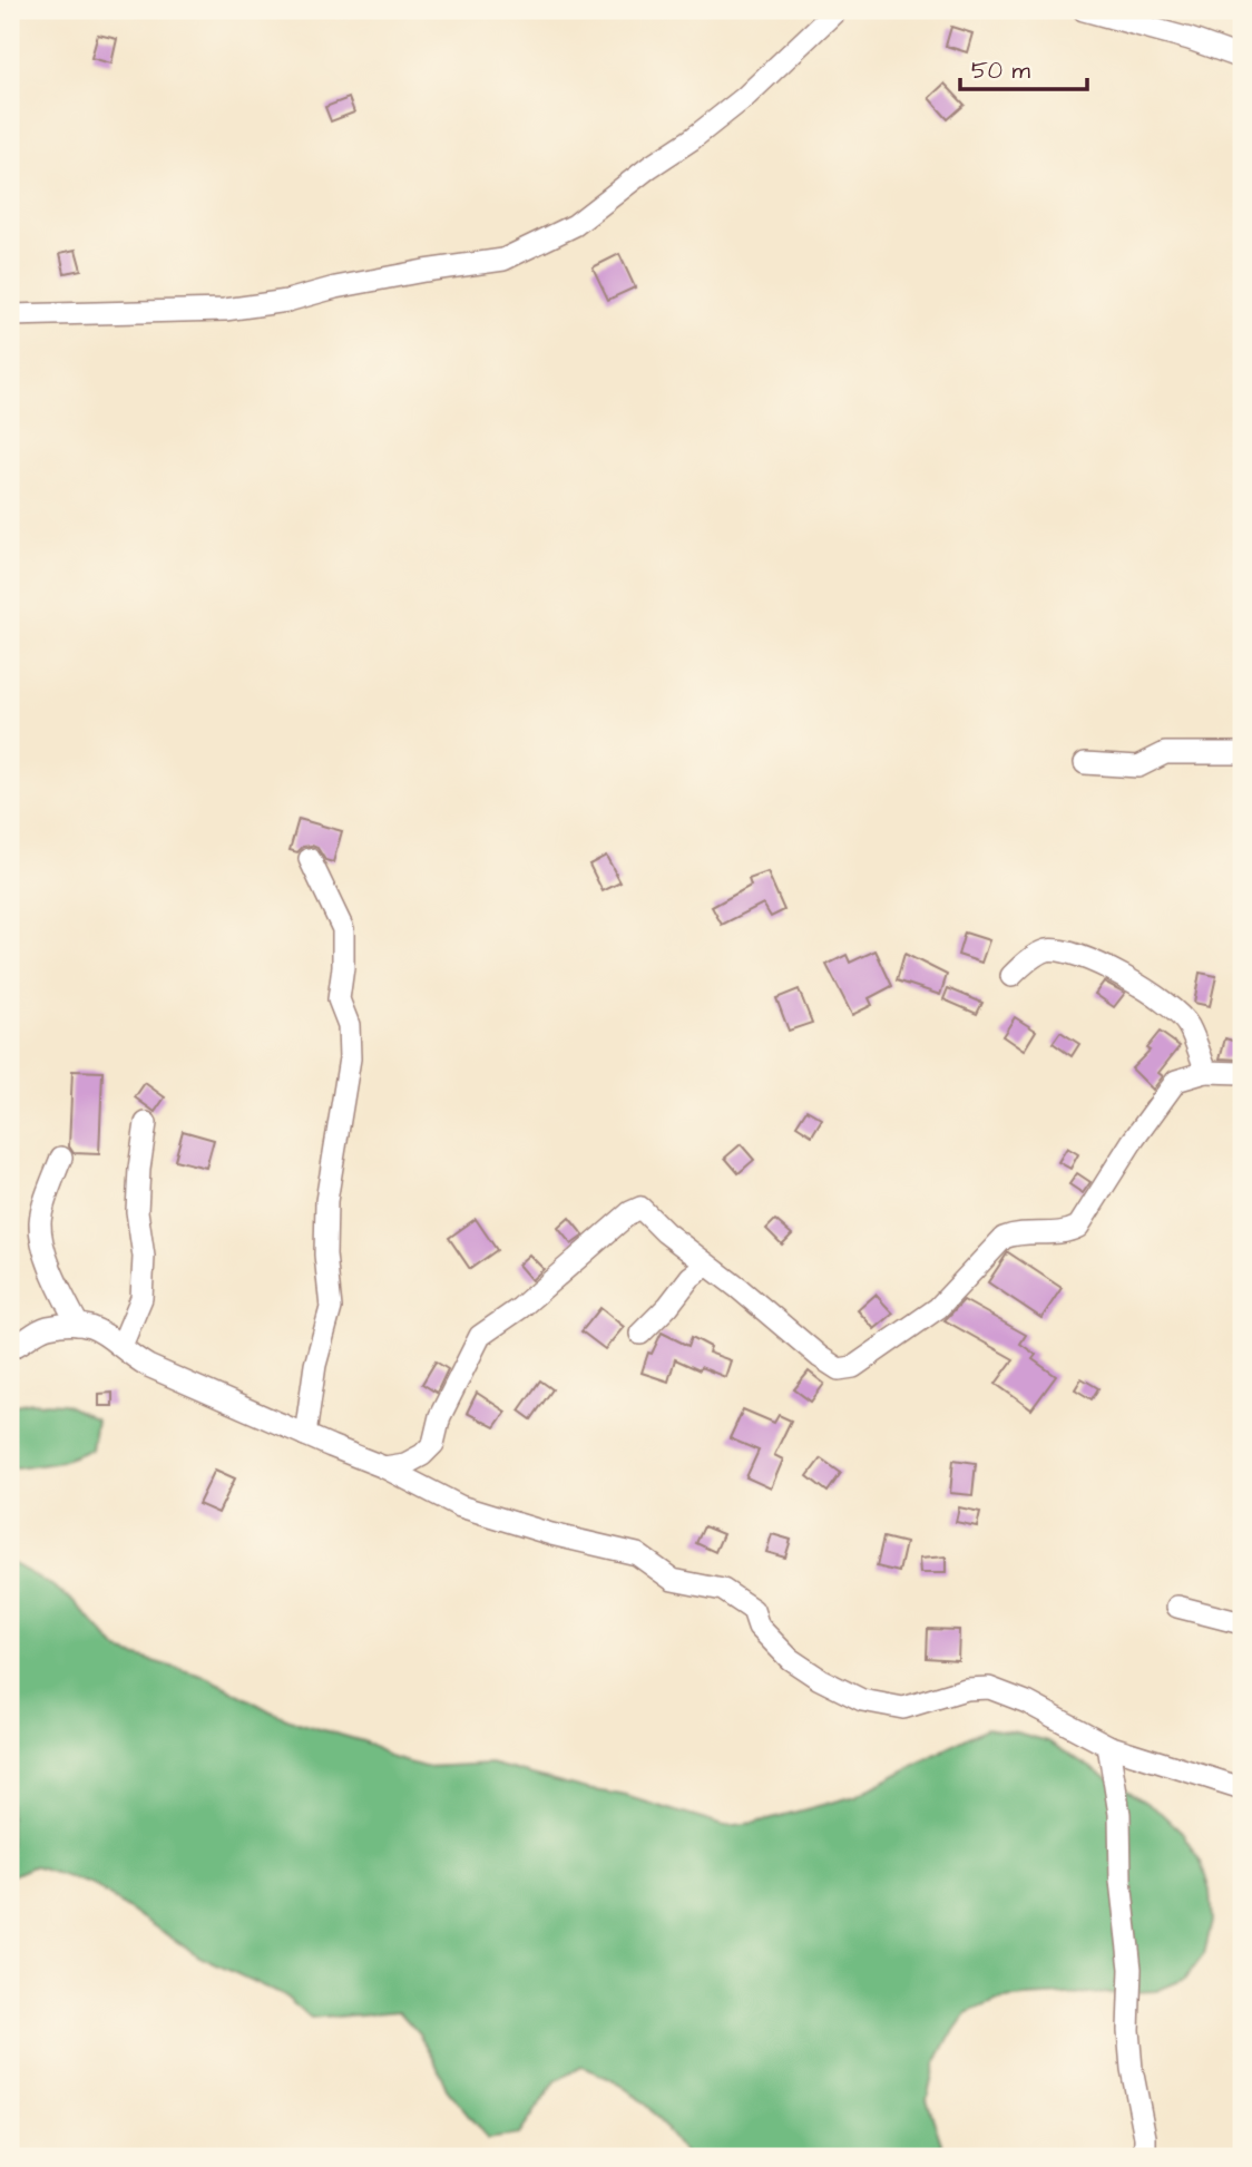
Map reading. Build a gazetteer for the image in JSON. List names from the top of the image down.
{
  "scale_bar": "50 m"
}
